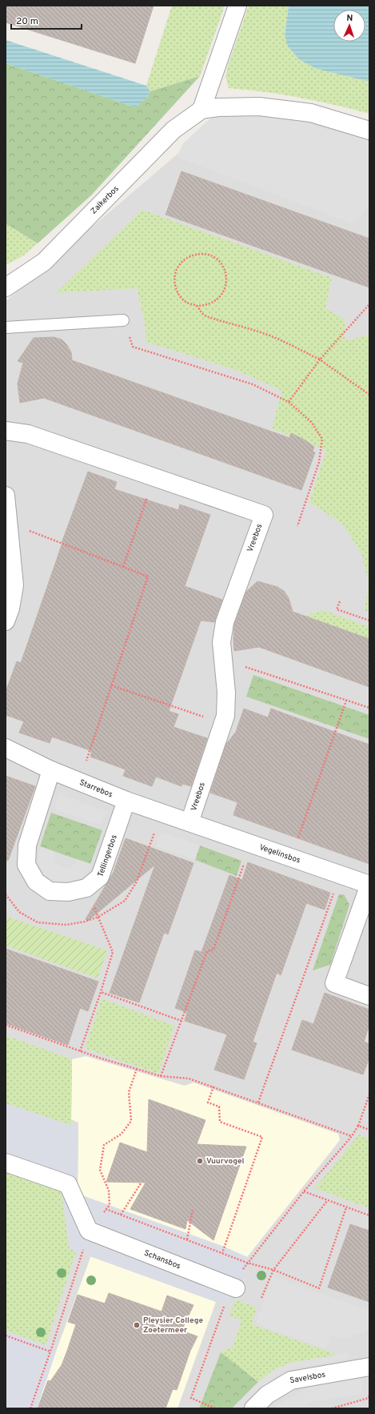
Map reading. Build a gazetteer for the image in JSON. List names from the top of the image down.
{
  "streets": {
    "street": [
      "Zalkerbos",
      "Vreebos",
      "Starrebos",
      "Vegelinsbos",
      "Tellingerbos",
      "Schansbos",
      "Savelsbos"
    ]
  },
  "crossings": [
    ["Vreebos", "Starrebos"],
    ["Vreebos", "Vegelinsbos"],
    ["Starrebos", "Vegelinsbos"],
    ["Starrebos", "Tellingerbos"]
  ],
  "places": ["Vuurvogel", "Pleysier College Zoetermeer"],
  "scale_bar": "20 m",
  "north": "top"
}
